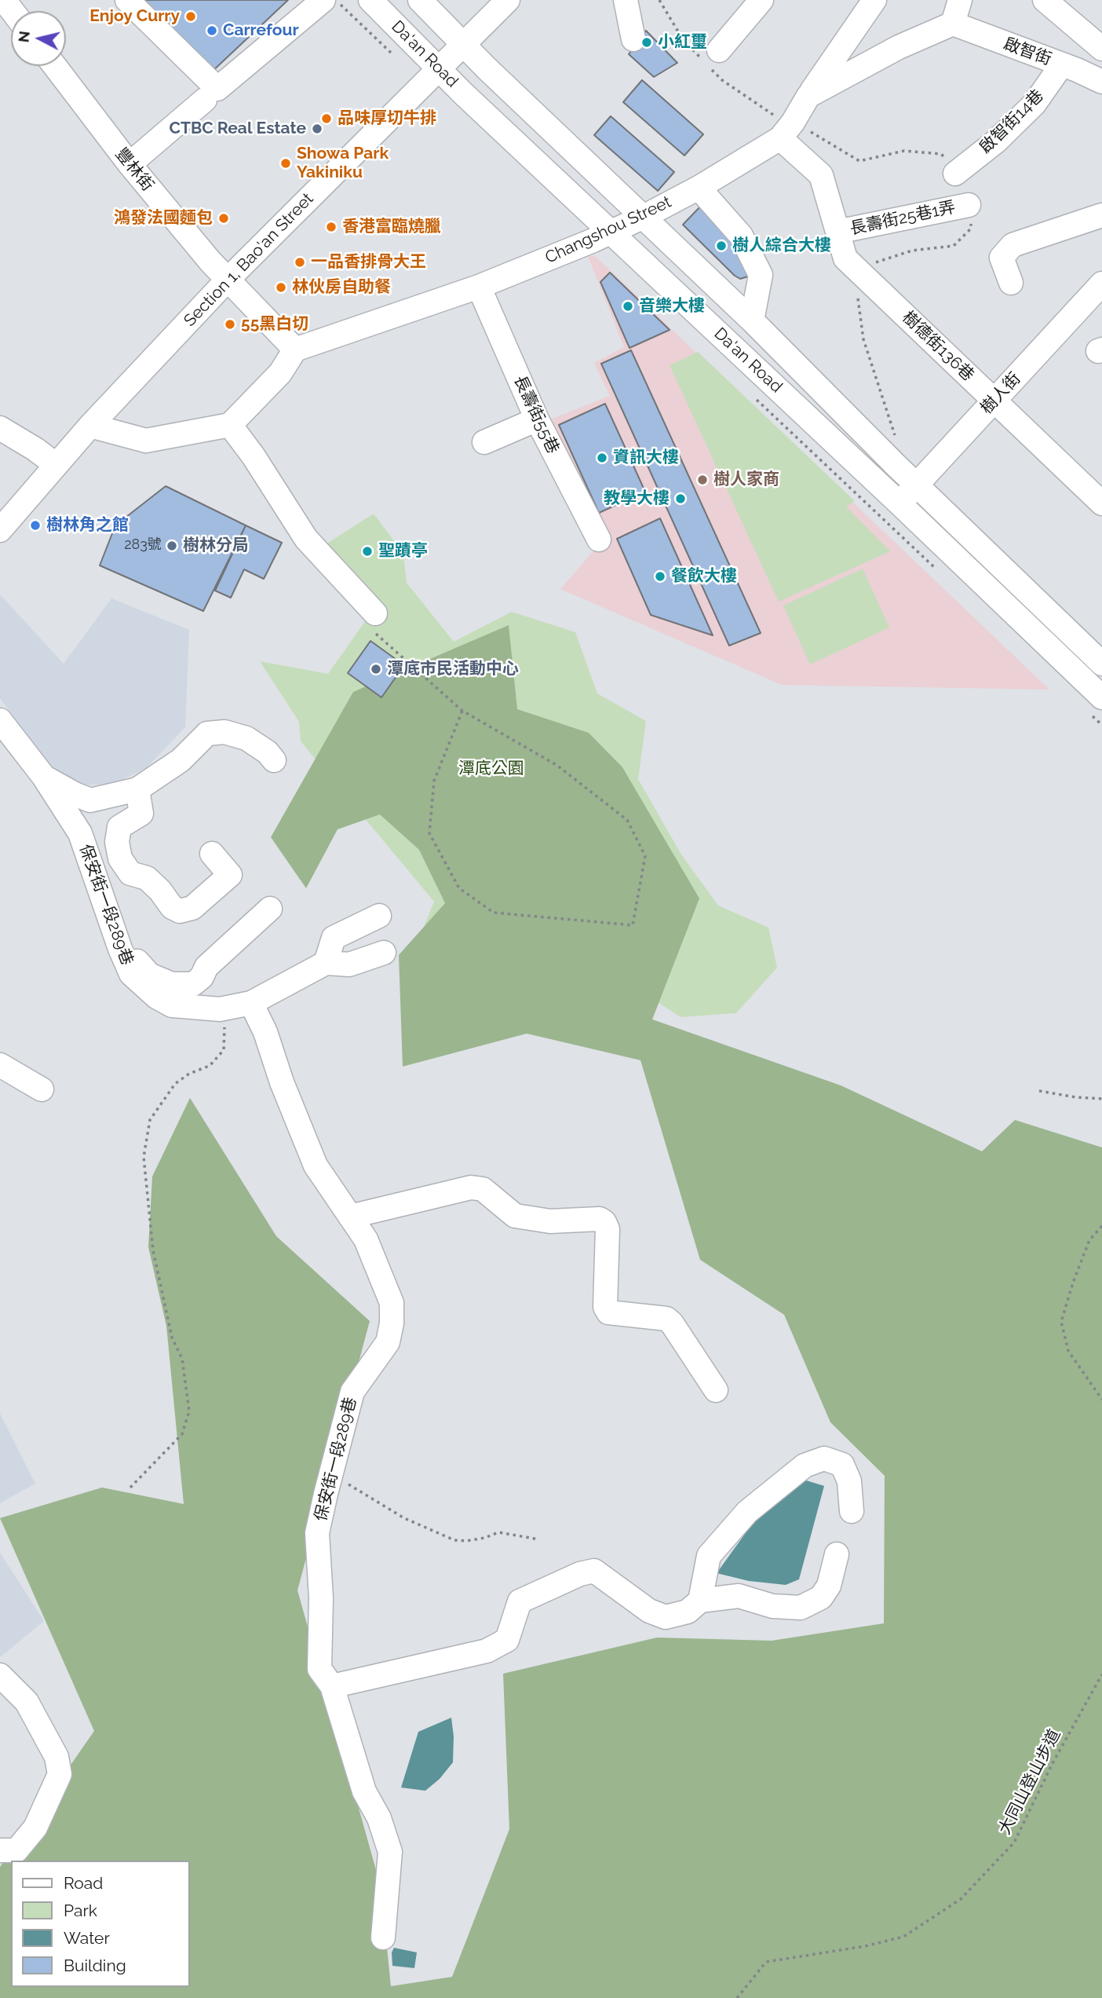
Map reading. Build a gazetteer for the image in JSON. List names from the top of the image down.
{
  "streets": {
    "street": [
      "啟智街",
      "Da'an Road",
      "啟智街14巷",
      "豐林街",
      "長壽街25巷1弄",
      "Changshou Street",
      "Section 1, Bao'an Street",
      "樹德街136巷",
      "樹人街",
      "長壽街55巷",
      "保安街一段289巷"
    ],
    "path": ["大同山登山步道"]
  },
  "crossings": [
    ["啟智街", "啟智街14巷"],
    ["Da'an Road", "Changshou Street"],
    ["Da'an Road", "Section 1, Bao'an Street"],
    ["Da'an Road", "樹人街"],
    ["豐林街", "Section 1, Bao'an Street"],
    ["長壽街25巷1弄", "樹德街136巷"],
    ["Changshou Street", "長壽街55巷"],
    ["樹德街136巷", "樹人街"]
  ],
  "parks": ["潭底公園"],
  "places": [
    "Enjoy Curry",
    "Carrefour",
    "小紅璽",
    "品味厚切牛排",
    "CTBC Real Estate",
    "Showa Park Yakiniku",
    "鴻發法國麵包",
    "香港富臨燒臘",
    "樹人綜合大樓",
    "一品香排骨大王",
    "林伙房自助餐",
    "音樂大樓",
    "55黑白切",
    "資訊大樓",
    "樹人家商",
    "教學大樓",
    "樹林角之館",
    "樹林分局",
    "聖蹟亭",
    "餐飲大樓",
    "潭底市民活動中心"
  ],
  "house_numbers": ["283號"],
  "legend": [
    "Road",
    "Park",
    "Water",
    "Building"
  ],
  "north": "left"
}
